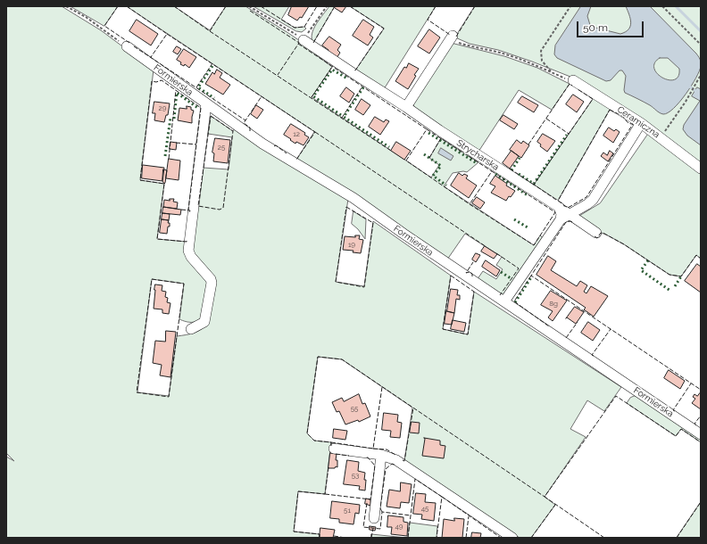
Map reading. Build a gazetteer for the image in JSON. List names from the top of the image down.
{
  "streets": {
    "street": ["Formierska", "Ceramiczna", "Strycharska"]
  },
  "house_numbers": [
    "29",
    "12",
    "25",
    "19",
    "8g",
    "55",
    "53",
    "45",
    "51",
    "49"
  ],
  "scale_bar": "50 m"
}
